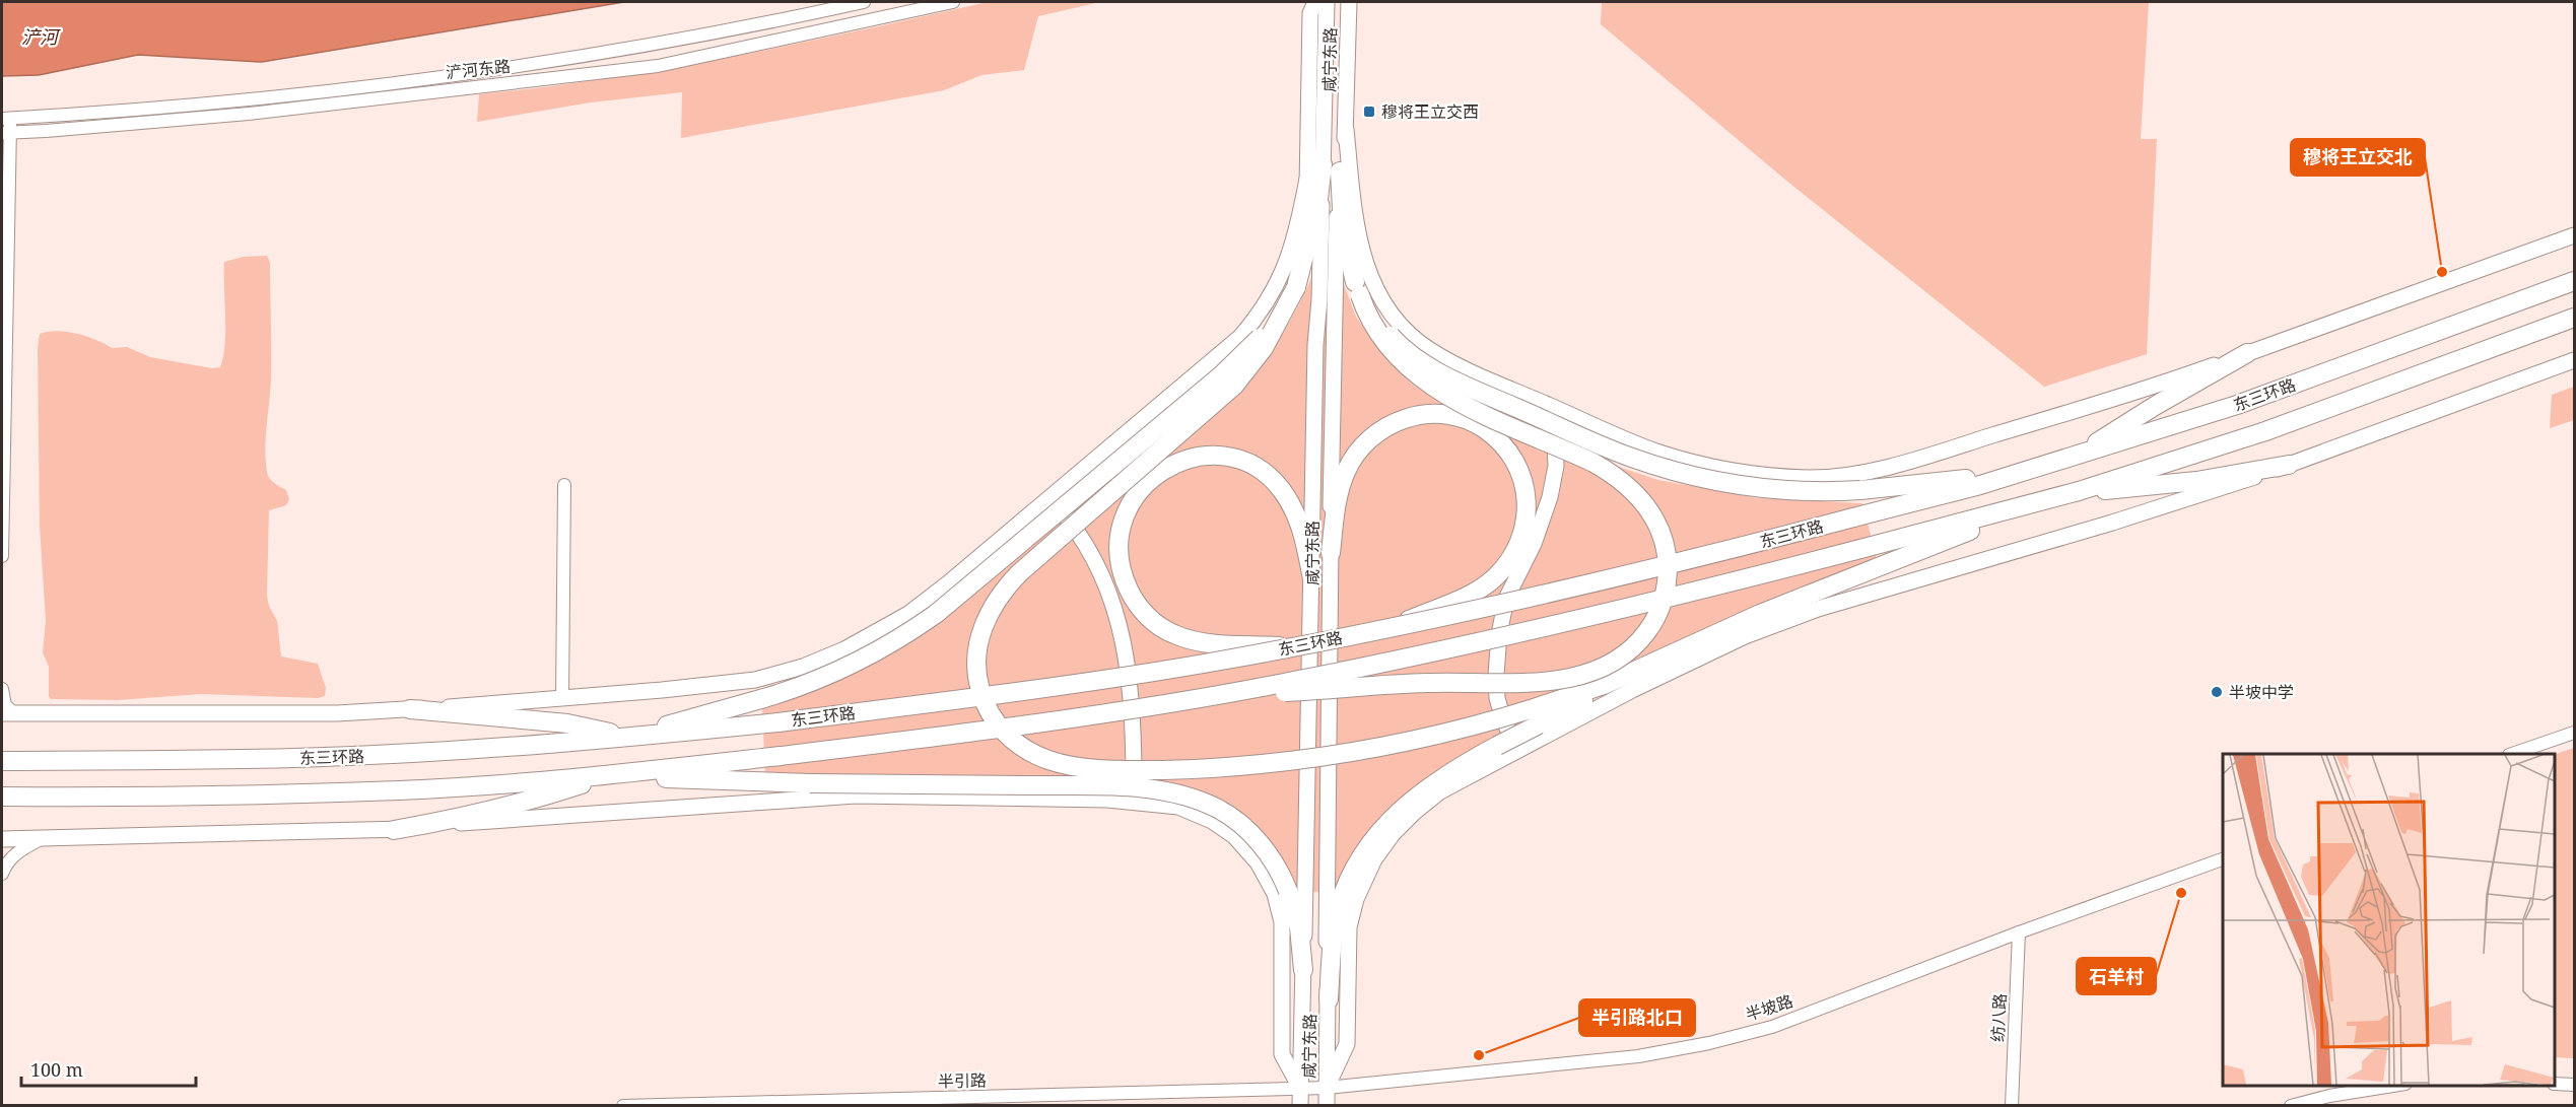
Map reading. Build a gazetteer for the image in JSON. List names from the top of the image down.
{
  "streets": {
    "highway": ["东三环路"],
    "main road": ["咸宁东路"],
    "street": [
      "浐河东路",
      "半坡路",
      "纺八路",
      "半引路"
    ]
  },
  "crossings": [
    ["咸宁东路", "半坡路"],
    ["咸宁东路", "半引路"],
    ["半坡路", "纺八路"],
    ["半坡路", "半引路"]
  ],
  "water": ["浐河"],
  "places": {
    "transit": ["穆将王立交西"],
    "other": [
      "穆将王立交北",
      "半坡中学",
      "石羊村",
      "半引路北口"
    ]
  },
  "scale_bar": "100 m"
}
